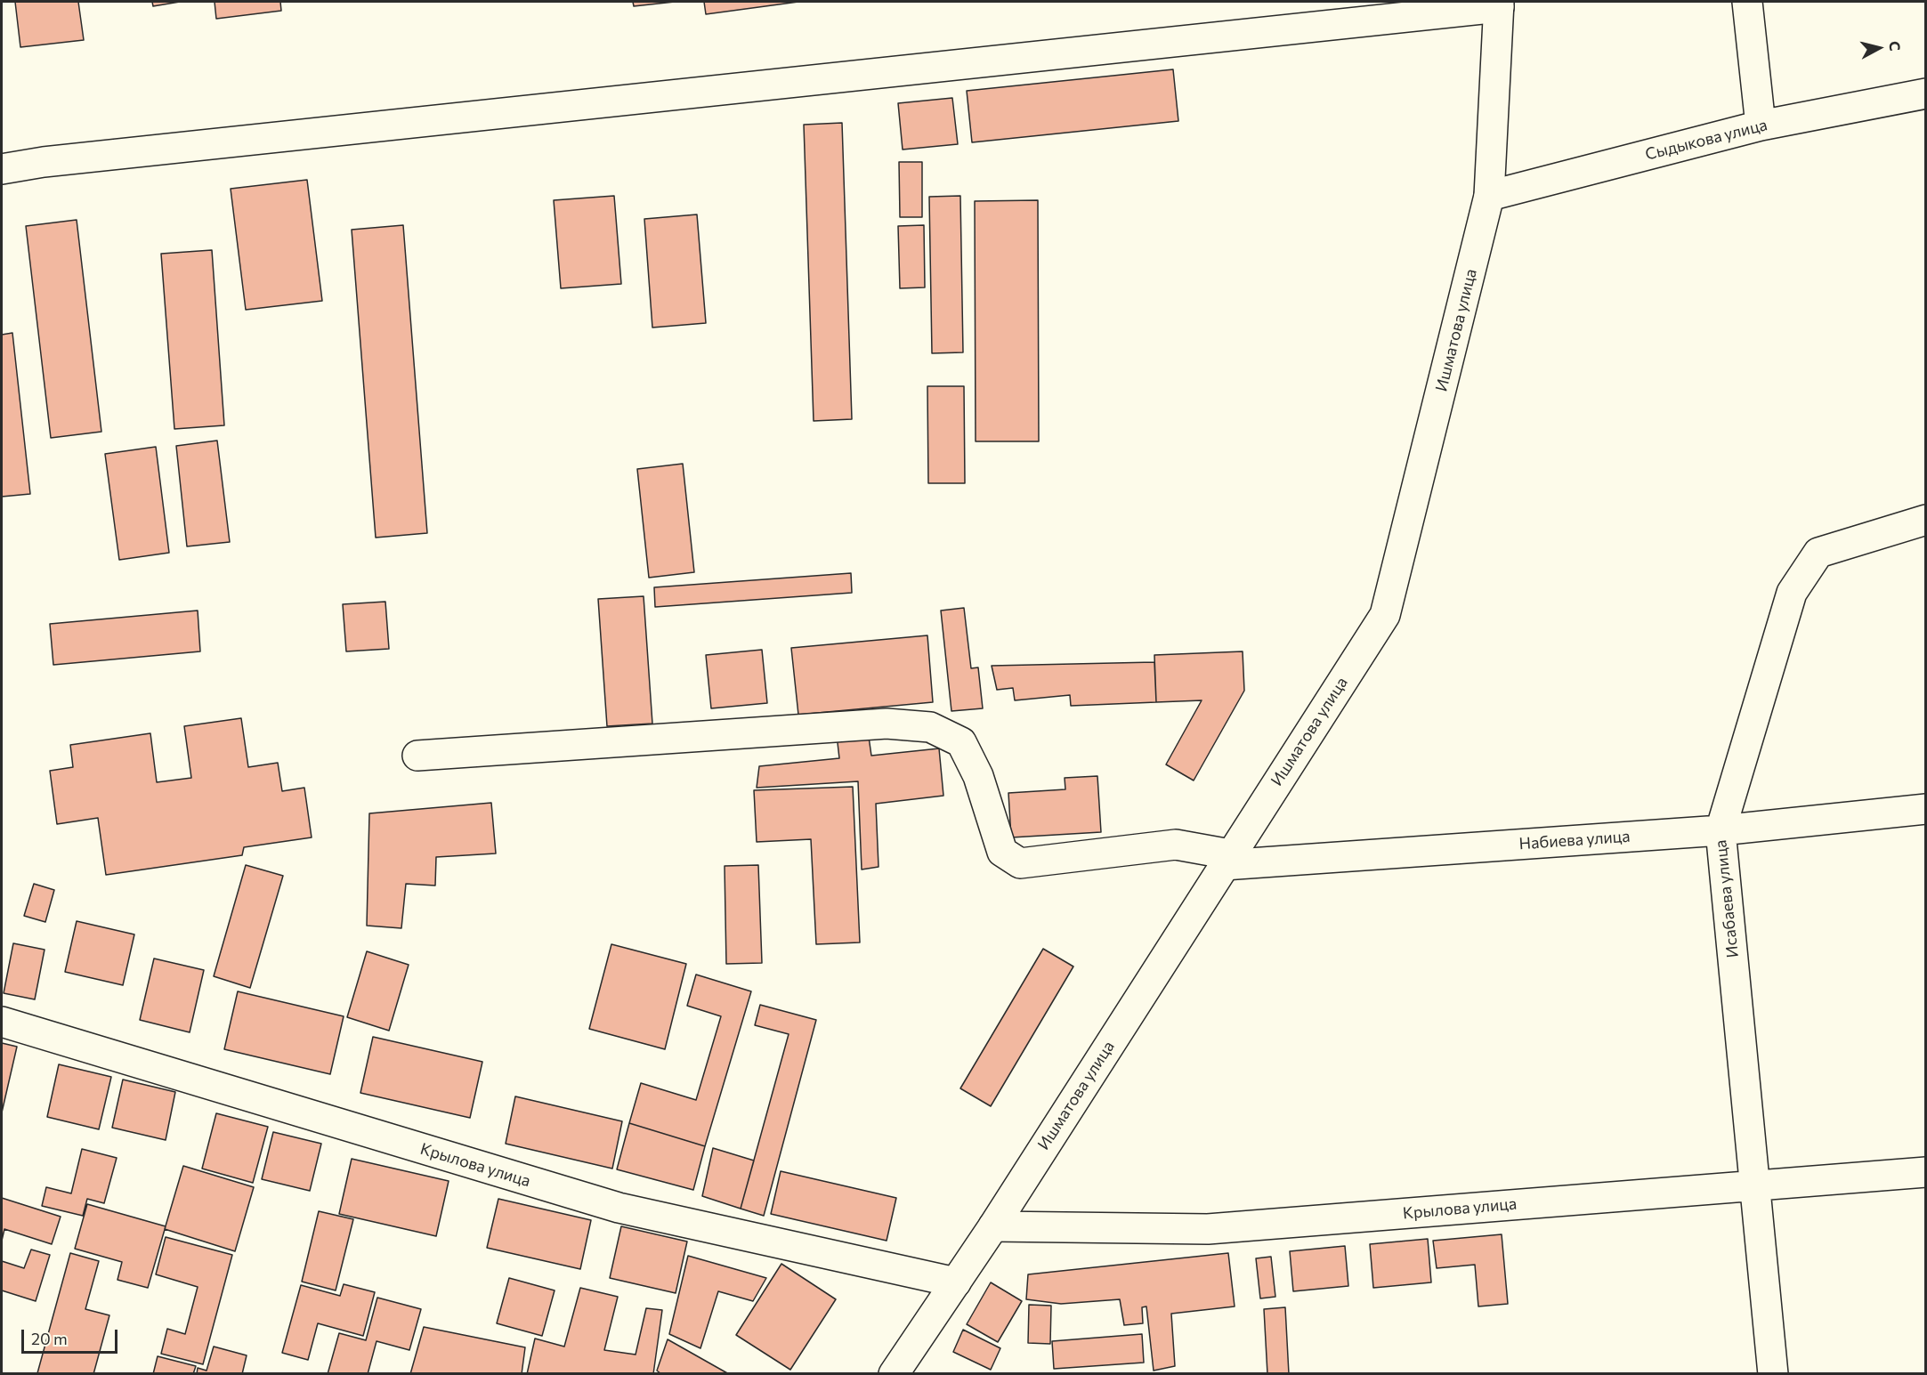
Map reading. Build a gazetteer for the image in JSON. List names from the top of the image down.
{
  "streets": {
    "street": [
      "Сыдыкова улица",
      "Ишматова улица",
      "Набиева улица",
      "Исабаева улица",
      "Крылова улица"
    ]
  },
  "crossings": [
    ["Сыдыкова улица", "Ишматова улица"],
    ["Ишматова улица", "Набиева улица"],
    ["Ишматова улица", "Крылова улица"],
    ["Набиева улица", "Исабаева улица"],
    ["Исабаева улица", "Крылова улица"]
  ],
  "scale_bar": "20 m",
  "north": "right"
}
